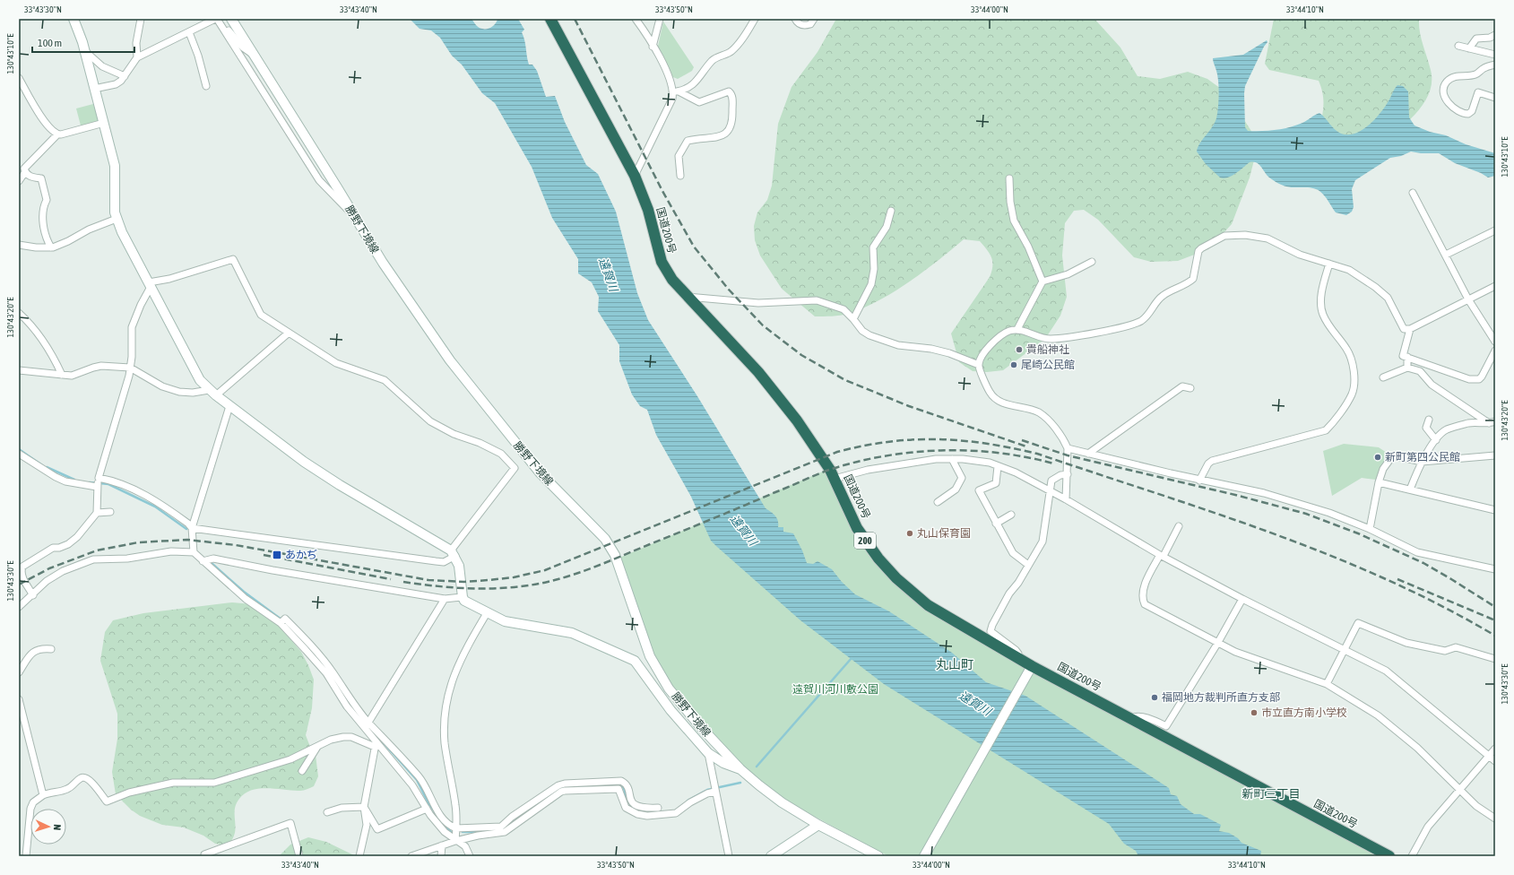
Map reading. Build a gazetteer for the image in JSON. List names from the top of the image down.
{
  "streets": {
    "highway": ["国道200号", "200"],
    "street": ["勝野下境線"]
  },
  "districts": ["丸山町", "新町三丁目"],
  "water": ["遠賀川"],
  "parks": ["遠賀川河川敷公園"],
  "places": {
    "other": [
      "貴船神社",
      "尾崎公民館",
      "新町第四公民館",
      "丸山保育園",
      "福岡地方裁判所直方支部",
      "市立直方南小学校"
    ],
    "transit": ["あかぢ"]
  },
  "scale_bar": "100 m",
  "north": "right",
  "coordinates": [
    "33°43'30\"N",
    "33°43'40\"N",
    "33°43'50\"N",
    "33°44'00\"N",
    "33°44'10\"N",
    "130°43'10\"E",
    "130°43'20\"E",
    "130°43'30\"E"
  ]
}
